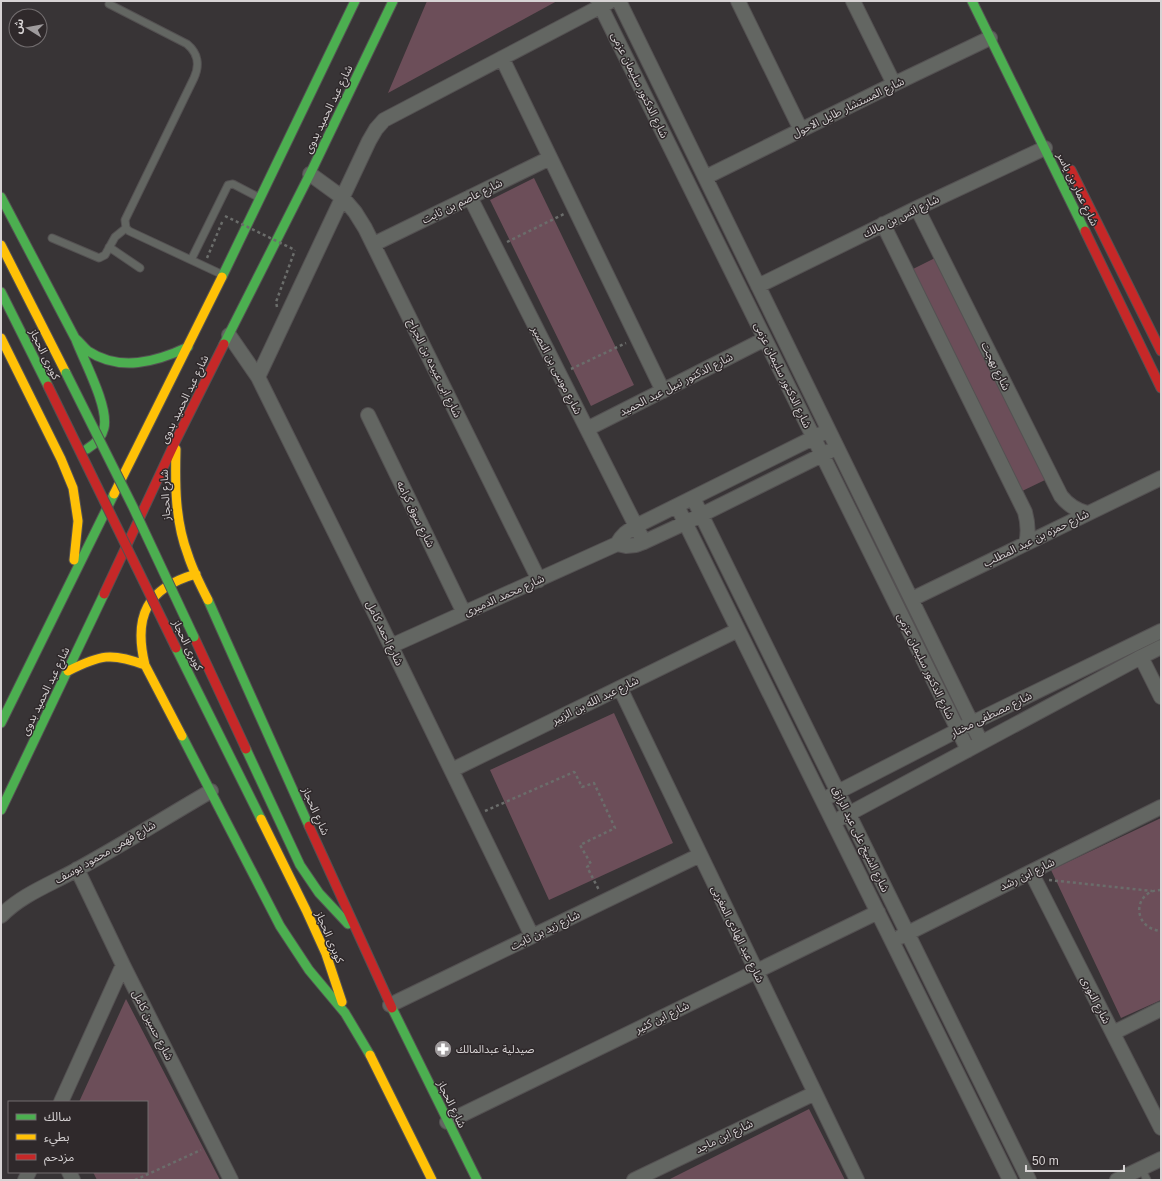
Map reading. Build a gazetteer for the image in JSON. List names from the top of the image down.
{
  "streets": {
    "main road": [
      "شارع عبد الحميد بدوى",
      "شارع عمار بن ياسر",
      "كوبرى الحجاز",
      "شارع الحجاز"
    ],
    "street": [
      "شارع الدكتور سليمان عزمى",
      "شارع المستشار طايل الاحول",
      "شارع عاصم بن ثابت",
      "شارع انس بن مالك",
      "شارع بهجت",
      "شارع ابى عبيده بن الجراح",
      "شارع موسى بن النصير",
      "شارع الدكتور نبيل عبد الحميد",
      "شارع سوق كرامه",
      "شارع حمزه بن عبد المطلب",
      "شارع محمد الدميرى",
      "شارع احمد كامل",
      "شارع عبد الله بن الزبير",
      "شارع مصطفى مختار",
      "شارع الشيخ على عبد الرازق",
      "شارع فهمى محمود يوسف",
      "شارع ابن رشد",
      "شارع زيد بن ثابت",
      "شارع عبد الهادى المغربى",
      "شارع النورى",
      "شارع ابن كثير",
      "شارع حسين كامل",
      "شارع ابن ماجد"
    ]
  },
  "crossings": [
    ["شارع الدكتور سليمان عزمى", "شارع المستشار طايل الاحول"],
    ["شارع الدكتور سليمان عزمى", "شارع انس بن مالك"],
    ["شارع الدكتور سليمان عزمى", "شارع الدكتور نبيل عبد الحميد"],
    ["شارع الدكتور سليمان عزمى", "شارع حمزه بن عبد المطلب"],
    ["شارع الدكتور سليمان عزمى", "شارع محمد الدميرى"],
    ["شارع الدكتور سليمان عزمى", "شارع مصطفى مختار"],
    ["شارع المستشار طايل الاحول", "شارع عمار بن ياسر"],
    ["شارع عبد الحميد بدوى", "شارع ابى عبيده بن الجراح"],
    ["شارع عبد الحميد بدوى", "شارع الحجاز"],
    ["شارع عبد الحميد بدوى", "شارع احمد كامل"],
    ["شارع عمار بن ياسر", "شارع انس بن مالك"],
    ["شارع عاصم بن ثابت", "شارع ابى عبيده بن الجراح"],
    ["شارع عاصم بن ثابت", "شارع موسى بن النصير"],
    ["شارع انس بن مالك", "شارع بهجت"],
    ["كوبرى الحجاز", "شارع الحجاز"],
    ["شارع بهجت", "شارع حمزه بن عبد المطلب"],
    ["شارع ابى عبيده بن الجراح", "شارع محمد الدميرى"],
    ["شارع موسى بن النصير", "شارع الدكتور نبيل عبد الحميد"],
    ["شارع موسى بن النصير", "شارع محمد الدميرى"],
    ["شارع الحجاز", "شارع زيد بن ثابت"],
    ["شارع الحجاز", "شارع ابن كثير"],
    ["شارع سوق كرامه", "شارع محمد الدميرى"],
    ["شارع محمد الدميرى", "شارع احمد كامل"],
    ["شارع محمد الدميرى", "شارع الشيخ على عبد الرازق"],
    ["شارع احمد كامل", "شارع عبد الله بن الزبير"],
    ["شارع احمد كامل", "شارع زيد بن ثابت"],
    ["شارع عبد الله بن الزبير", "شارع الشيخ على عبد الرازق"],
    ["شارع عبد الله بن الزبير", "شارع عبد الهادى المغربى"],
    ["شارع مصطفى مختار", "شارع الشيخ على عبد الرازق"],
    ["شارع الشيخ على عبد الرازق", "شارع ابن رشد"],
    ["شارع الشيخ على عبد الرازق", "شارع ابن كثير"],
    ["شارع فهمى محمود يوسف", "شارع حسين كامل"],
    ["شارع ابن رشد", "شارع النورى"],
    ["شارع زيد بن ثابت", "شارع عبد الهادى المغربى"],
    ["شارع عبد الهادى المغربى", "شارع ابن كثير"],
    ["شارع عبد الهادى المغربى", "شارع ابن ماجد"]
  ],
  "places": {
    "pharmacy": ["صيدلية عبدالمالك"]
  },
  "legend": ["سالك", "بطيء", "مزدحم"],
  "scale_bar": "50 m",
  "north": "left"
}
